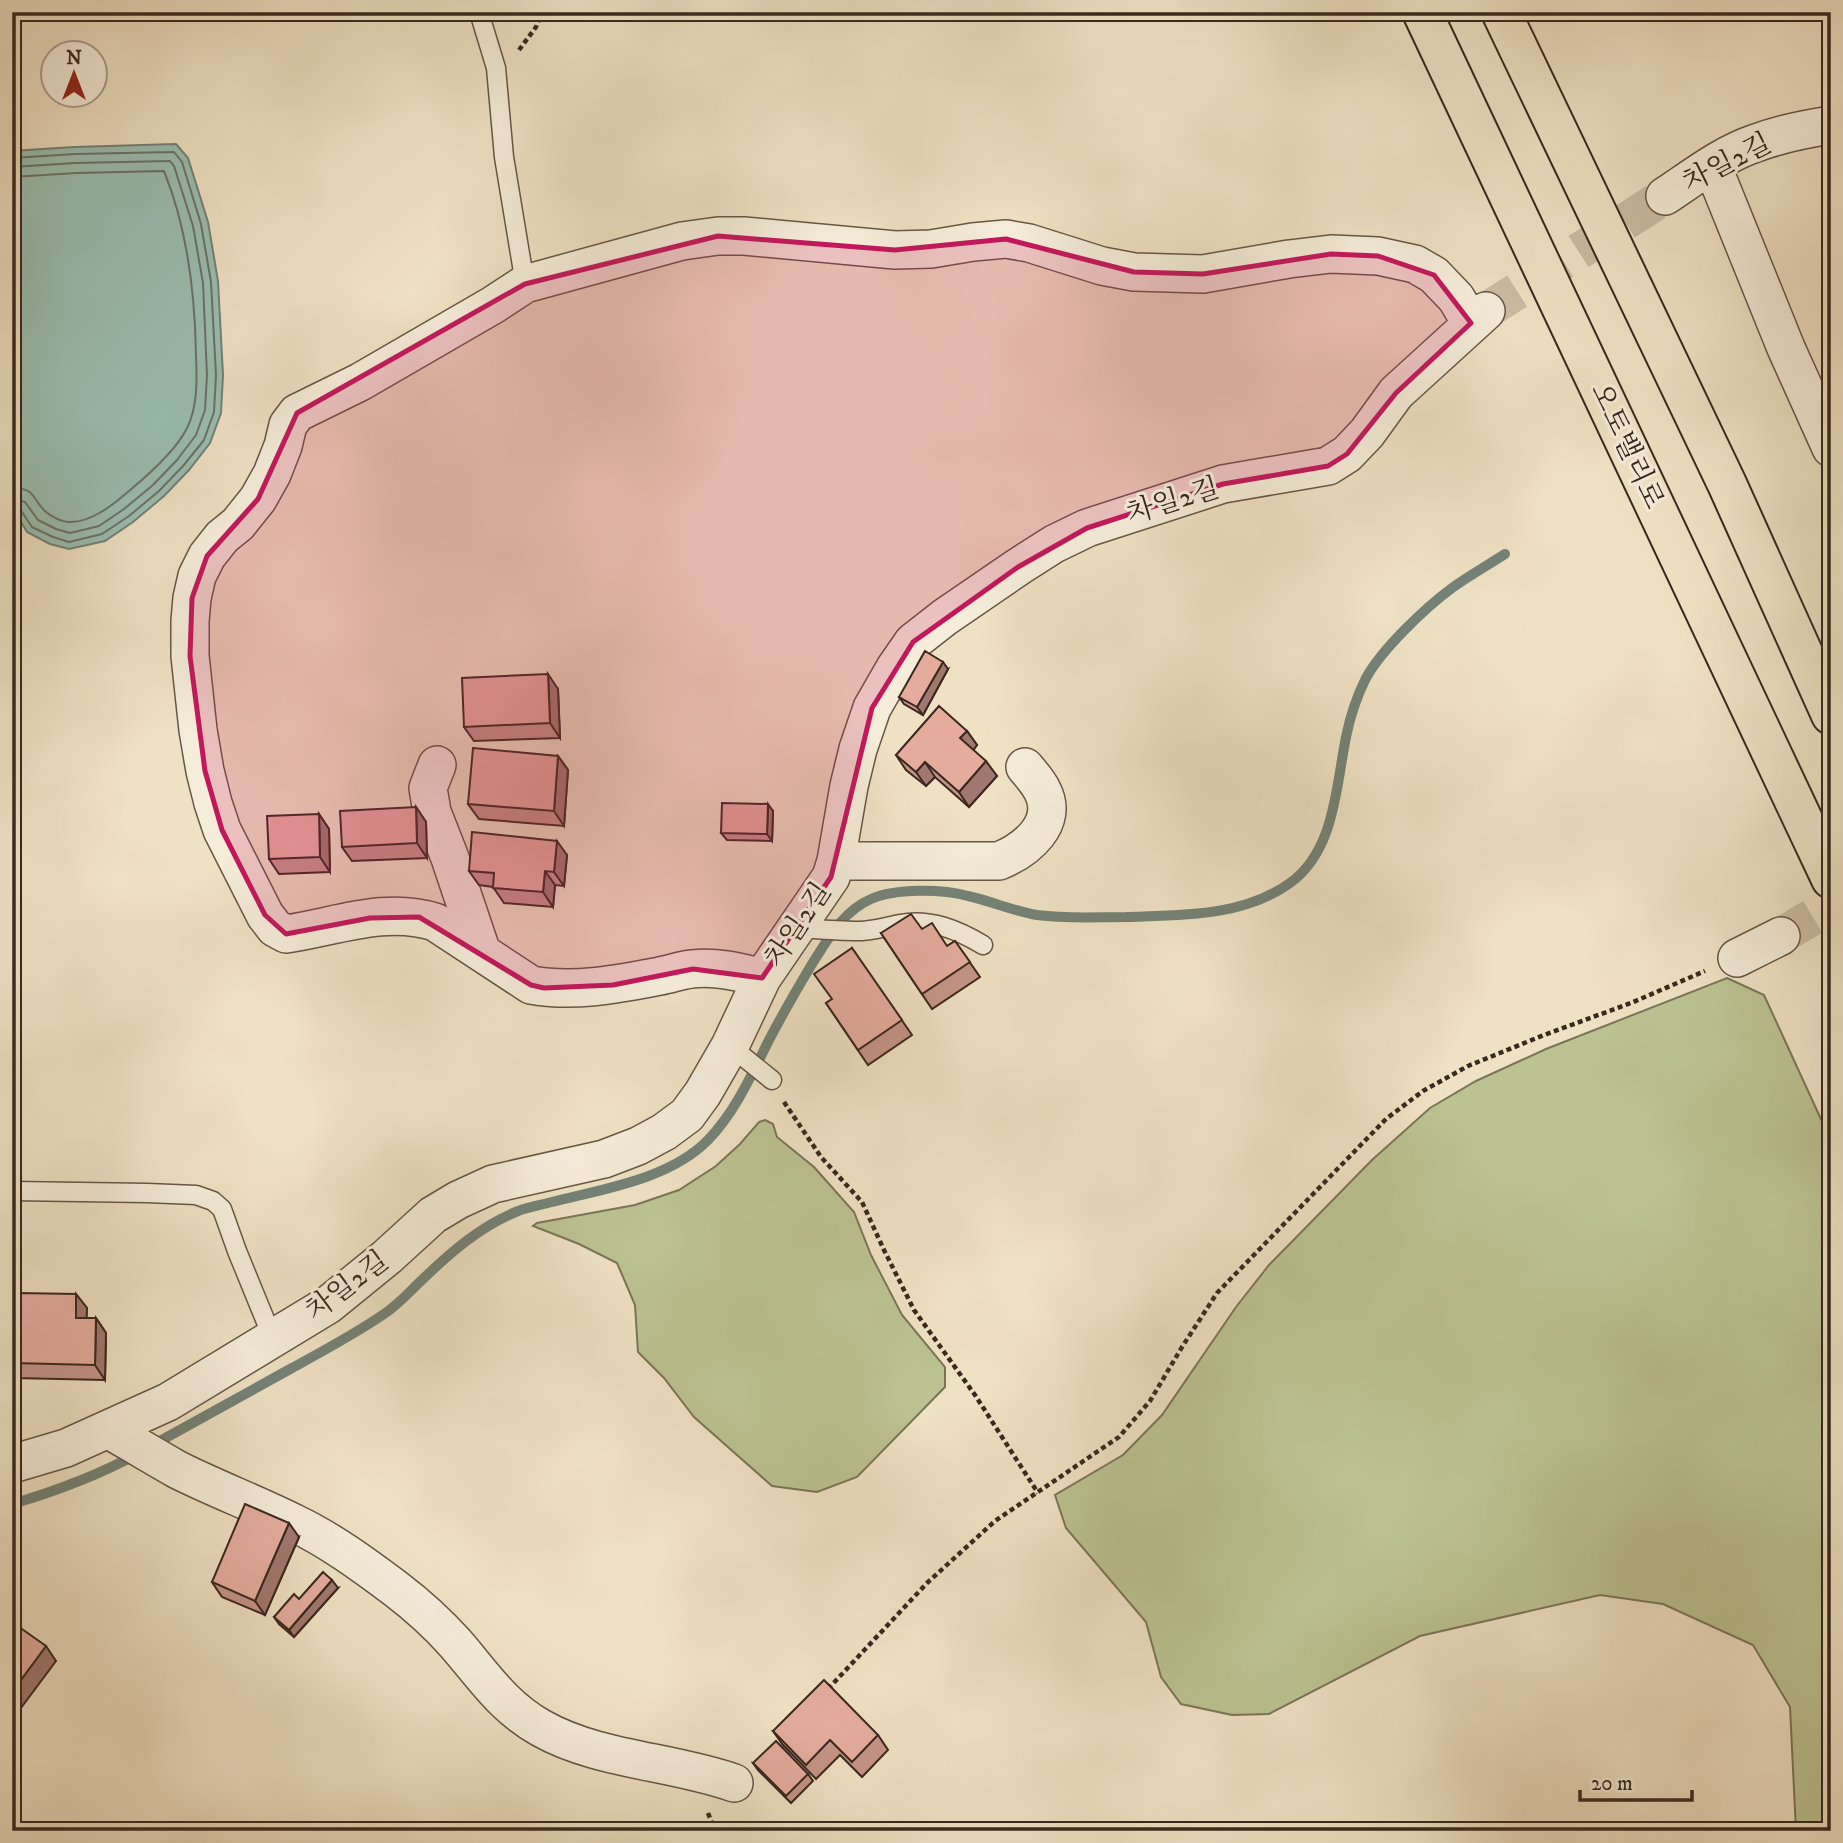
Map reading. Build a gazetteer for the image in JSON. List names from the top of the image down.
{
  "streets": {
    "highway": ["오토밸리로"],
    "street": ["차일2길"]
  },
  "scale_bar": "20 m",
  "north": "top"
}
